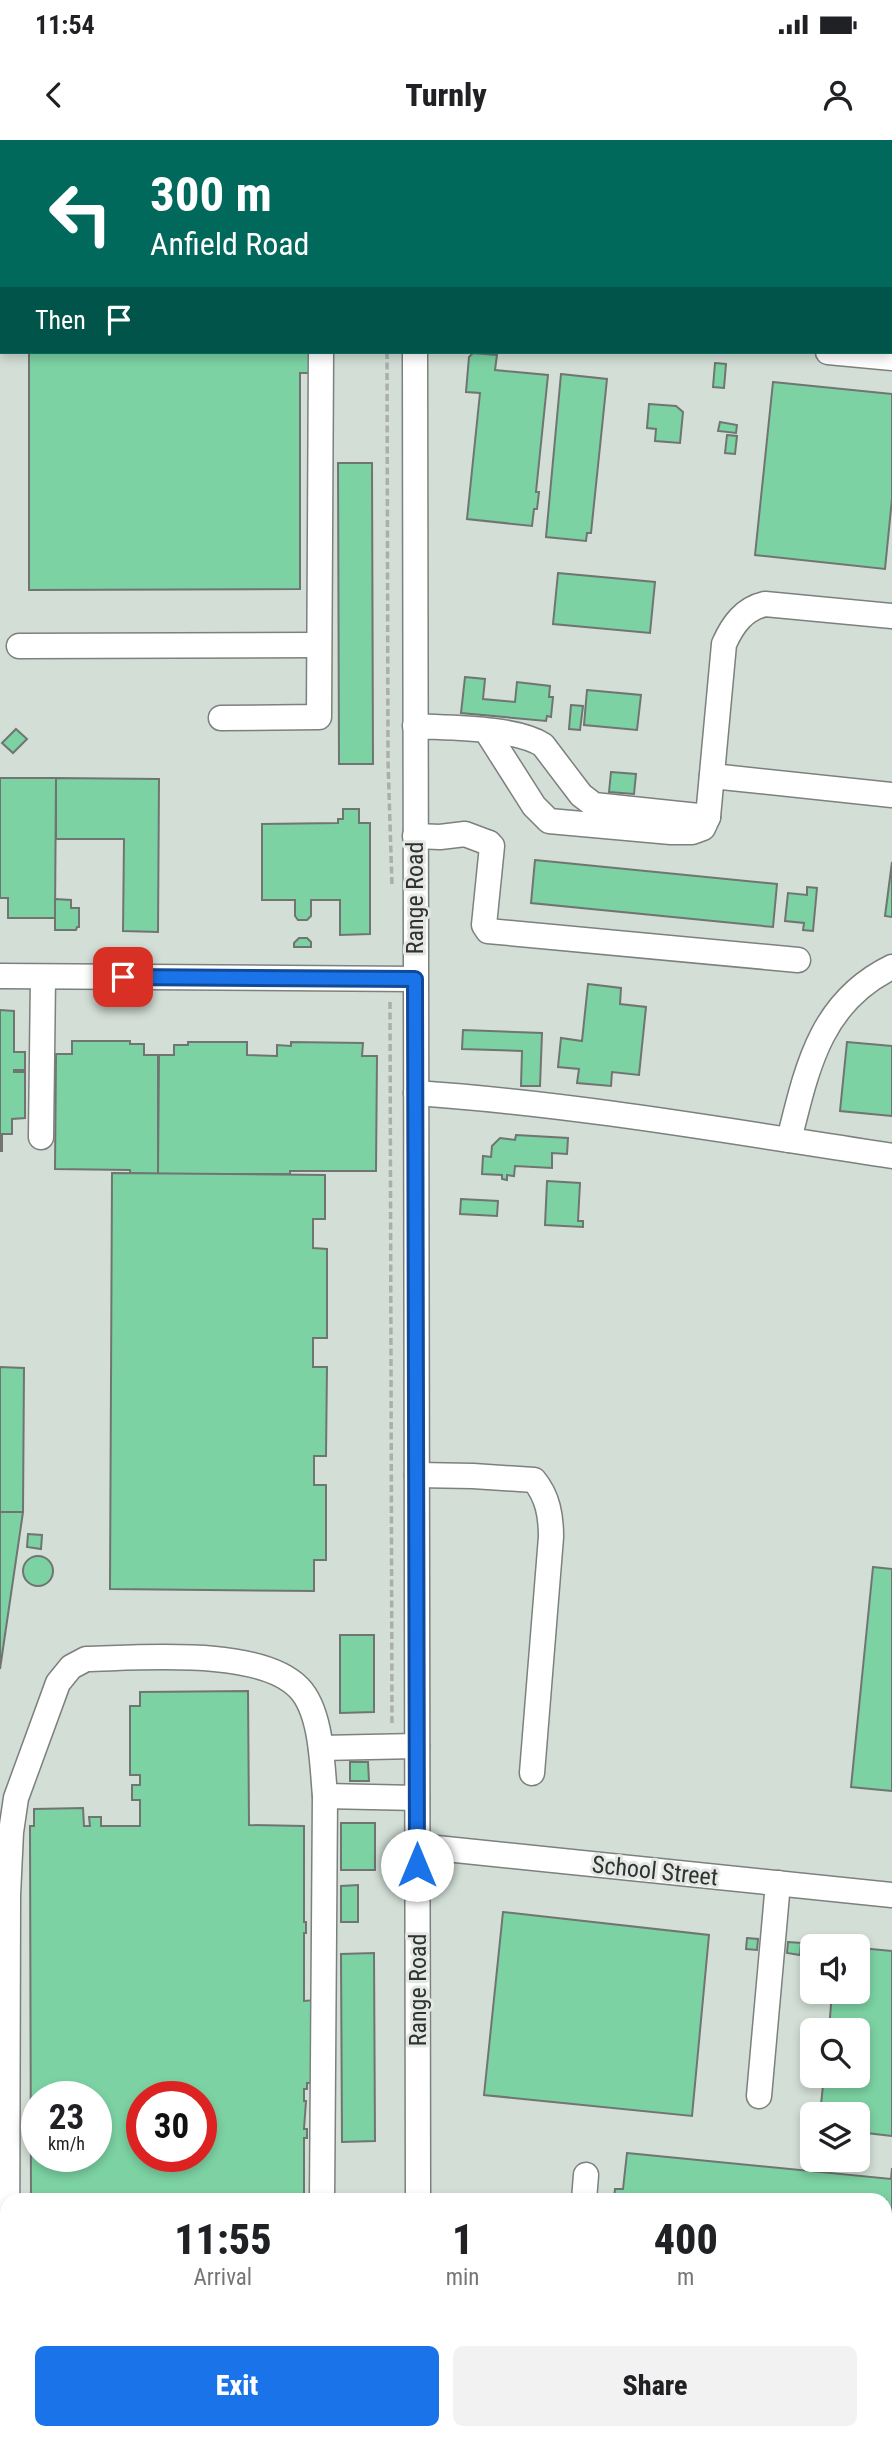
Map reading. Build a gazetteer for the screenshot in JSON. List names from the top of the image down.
{
  "streets": {
    "street": ["Range Road", "School Street"]
  },
  "crossings": [
    ["Range Road", "School Street"]
  ],
  "page": {
    "status": "11:54",
    "header": "Turnly",
    "turn": ["300 m", "Anfield Road"],
    "then": "Then",
    "speed": "23 km/h",
    "limit": "30",
    "eta": [
      "11:55",
      "Arrival",
      "1",
      "min",
      "400",
      "m"
    ],
    "buttons": ["Exit", "Share"]
  }
}
